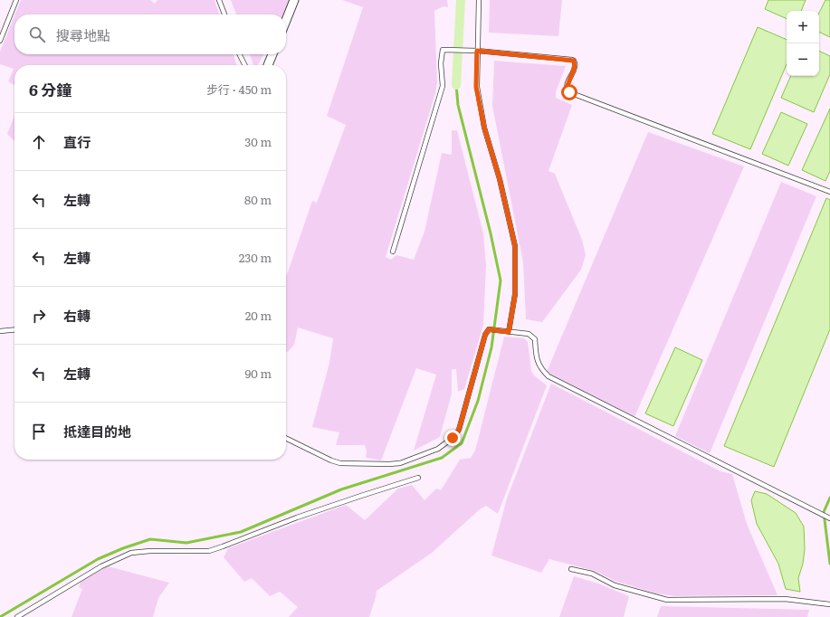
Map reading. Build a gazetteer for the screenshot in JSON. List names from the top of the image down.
{
  "page": {
    "map_buttons": ["+", "−"],
    "search": "搜尋地點",
    "heading": ["6 分鐘", "步行 · 450 m"],
    "list": [
      ["直行", "30 m"],
      ["左轉", "80 m"],
      ["左轉", "230 m"],
      ["右轉", "20 m"],
      ["左轉", "90 m"],
      "抵達目的地"
    ]
  }
}
